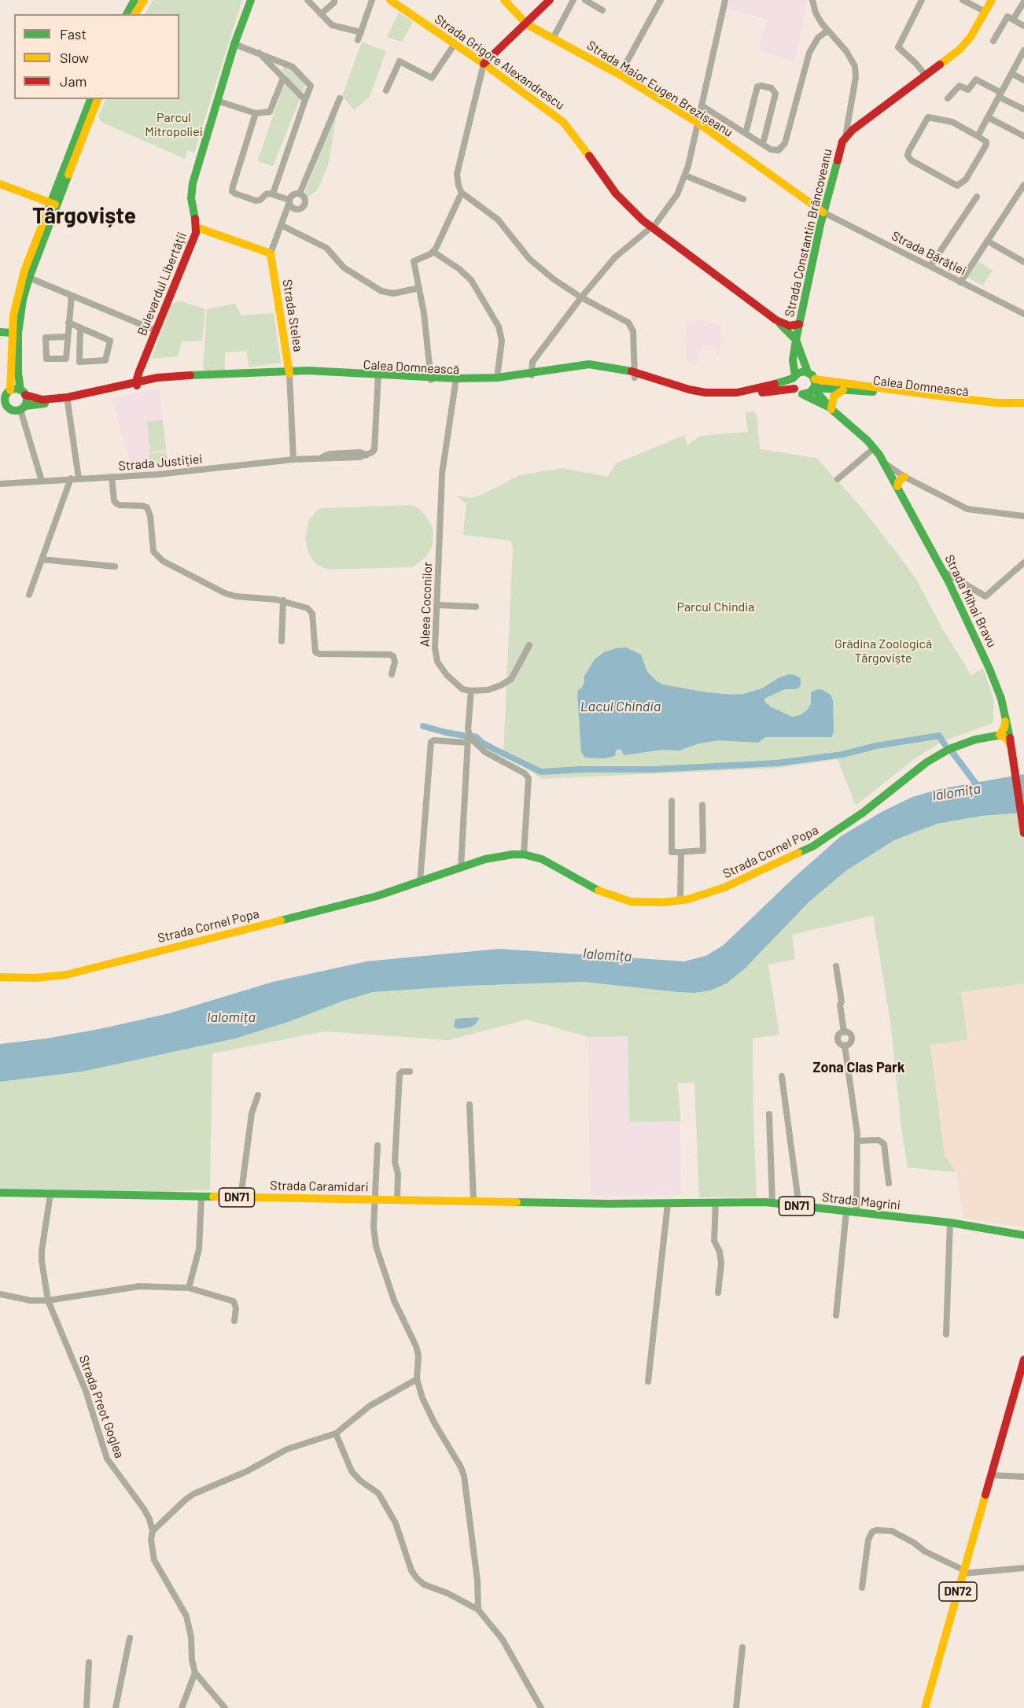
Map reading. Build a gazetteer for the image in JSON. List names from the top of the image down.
{
  "streets": {
    "main road": [
      "Strada Grigore Alexandrescu",
      "Strada Maior Eugen Brezișeanu",
      "Strada Constantin Brâncoveanu",
      "Bulevardul Libertății",
      "Strada Stelea",
      "Calea Domnească",
      "Strada Mihai Bravu",
      "Strada Cornel Popa",
      "Strada Caramidari",
      "DN71",
      "Strada Magrini",
      "DN72"
    ],
    "street": [
      "Strada Bărăției",
      "Strada Justiției",
      "Aleea Coconilor",
      "Strada Preot Goglea"
    ]
  },
  "crossings": [
    ["Strada Grigore Alexandrescu", "Strada Constantin Brâncoveanu"],
    ["Strada Maior Eugen Brezișeanu", "Strada Constantin Brâncoveanu"],
    ["Strada Maior Eugen Brezișeanu", "Strada Bărăției"],
    ["Strada Constantin Brâncoveanu", "Strada Bărăției"],
    ["Strada Constantin Brâncoveanu", "Calea Domnească"],
    ["Bulevardul Libertății", "Calea Domnească"],
    ["Strada Stelea", "Calea Domnească"],
    ["Strada Stelea", "Strada Justiției"],
    ["Calea Domnească", "Strada Justiției"],
    ["Calea Domnească", "Aleea Coconilor"],
    ["Strada Mihai Bravu", "Strada Cornel Popa"],
    ["Strada Caramidari", "Strada Magrini"],
    ["Strada Caramidari", "Strada Preot Goglea"]
  ],
  "districts": ["Târgoviște", "Zona Clas Park"],
  "water": ["Lacul Chindia", "Ialomița"],
  "parks": ["Parcul Mitropoliei", "Parcul Chindia", "Grădina Zoologică Târgoviște"],
  "legend": ["Fast", "Slow", "Jam"]
}
